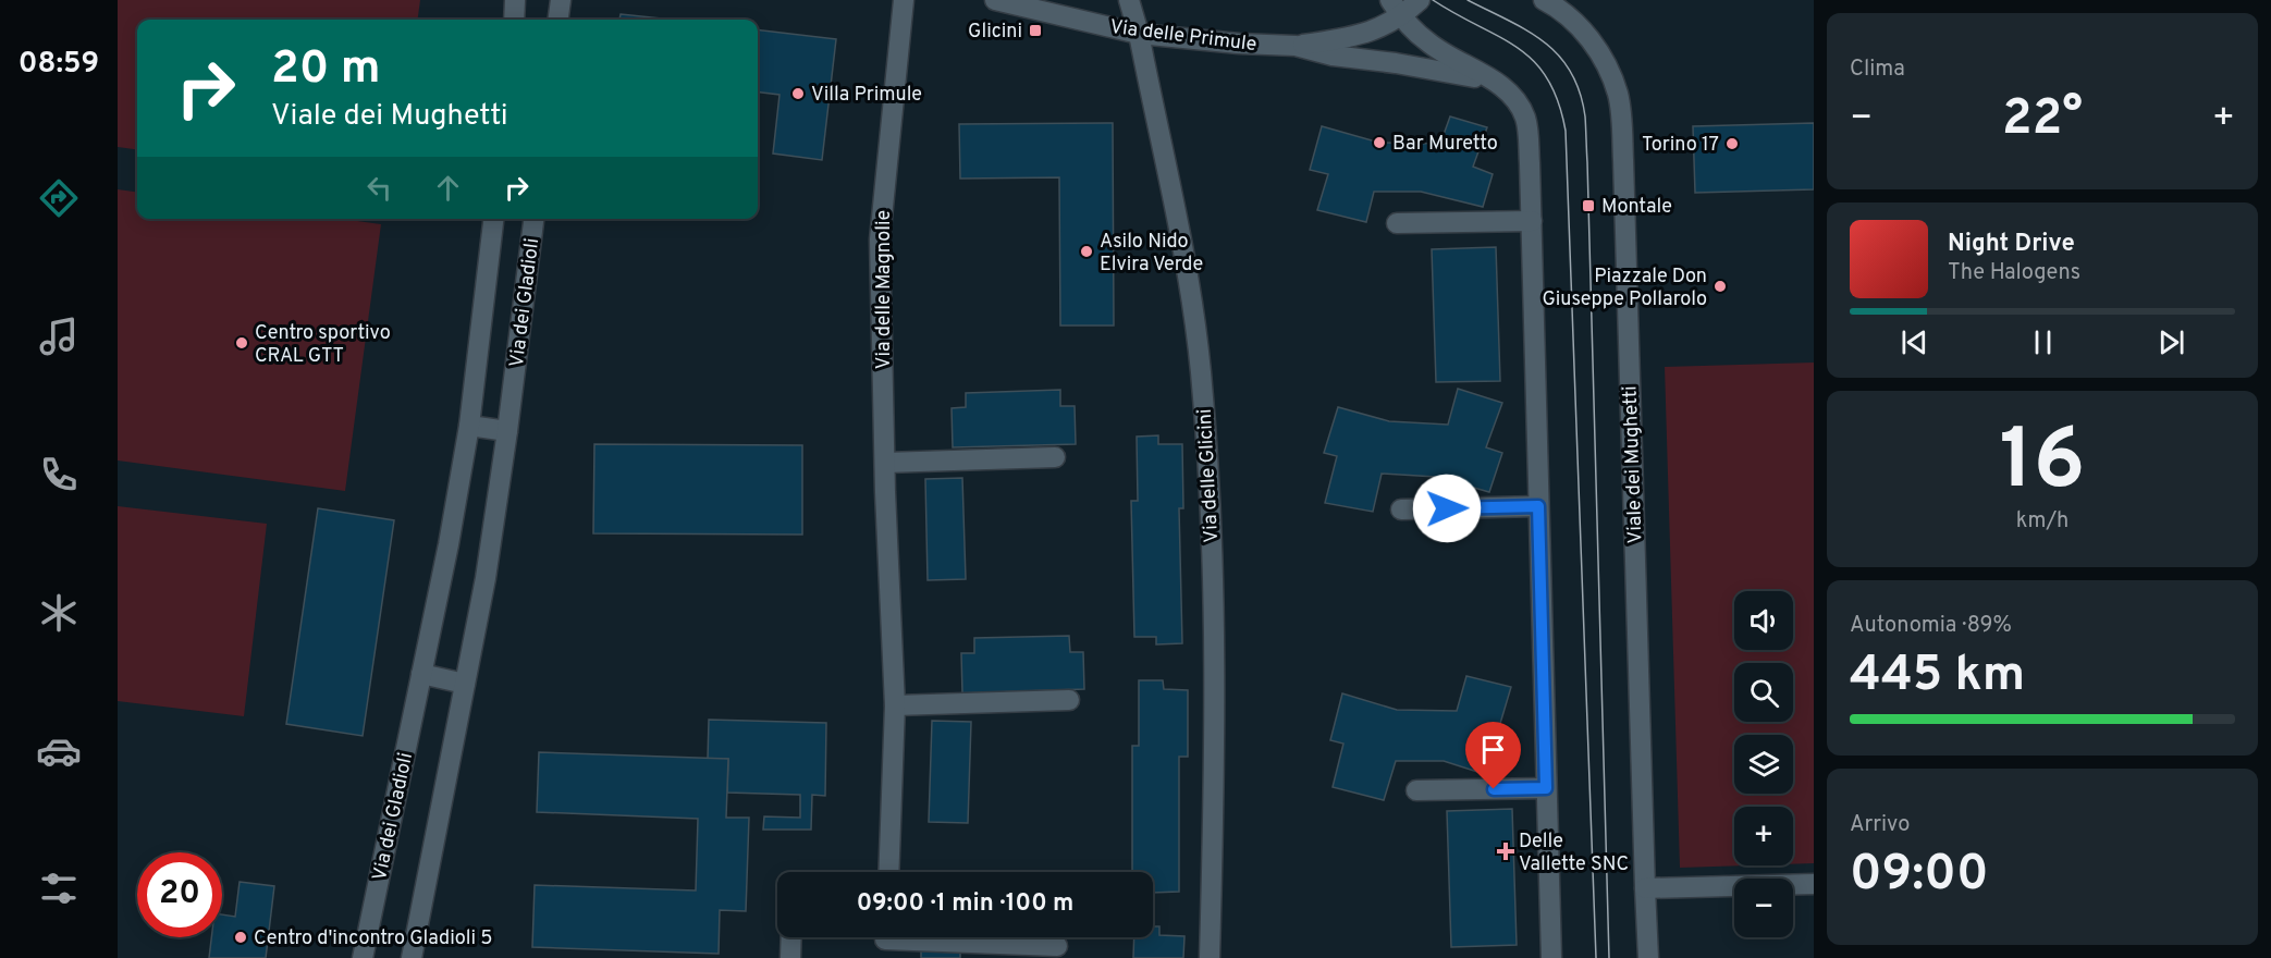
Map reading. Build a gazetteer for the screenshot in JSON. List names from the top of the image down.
{
  "streets": {
    "street": [
      "Via delle Primule",
      "Via delle Magnolie",
      "Via dei Gladioli",
      "Viale dei Mughetti",
      "Via delle Glicini"
    ]
  },
  "crossings": [
    ["Via delle Primule", "Via delle Glicini"]
  ],
  "places": {
    "transit": ["Glicini", "Montale"],
    "other": [
      "Villa Primule",
      "Bar Muretto",
      "Torino 17",
      "Asilo Nido Elvira Verde",
      "Piazzale Don Giuseppe Pollarolo",
      "Centro sportivo CRAL GTT",
      "Centro d'incontro Gladioli 5"
    ],
    "health": ["Delle Vallette SNC"]
  },
  "page": {
    "tabs": "08:59",
    "tile": [
      "Clima",
      ["16", "km/h"],
      ["Autonomia · 89%", "445 km"],
      ["Arrivo", "09:00"]
    ],
    "turn": ["20 m", "Viale dei Mughetti"],
    "heat": ["−", "22°", "+"],
    "song": ["Night Drive", "The Halogens"],
    "map_buttons": ["+", "−"],
    "limit": "20",
    "trip": "09:00 · 1 min · 100 m"
  }
}
